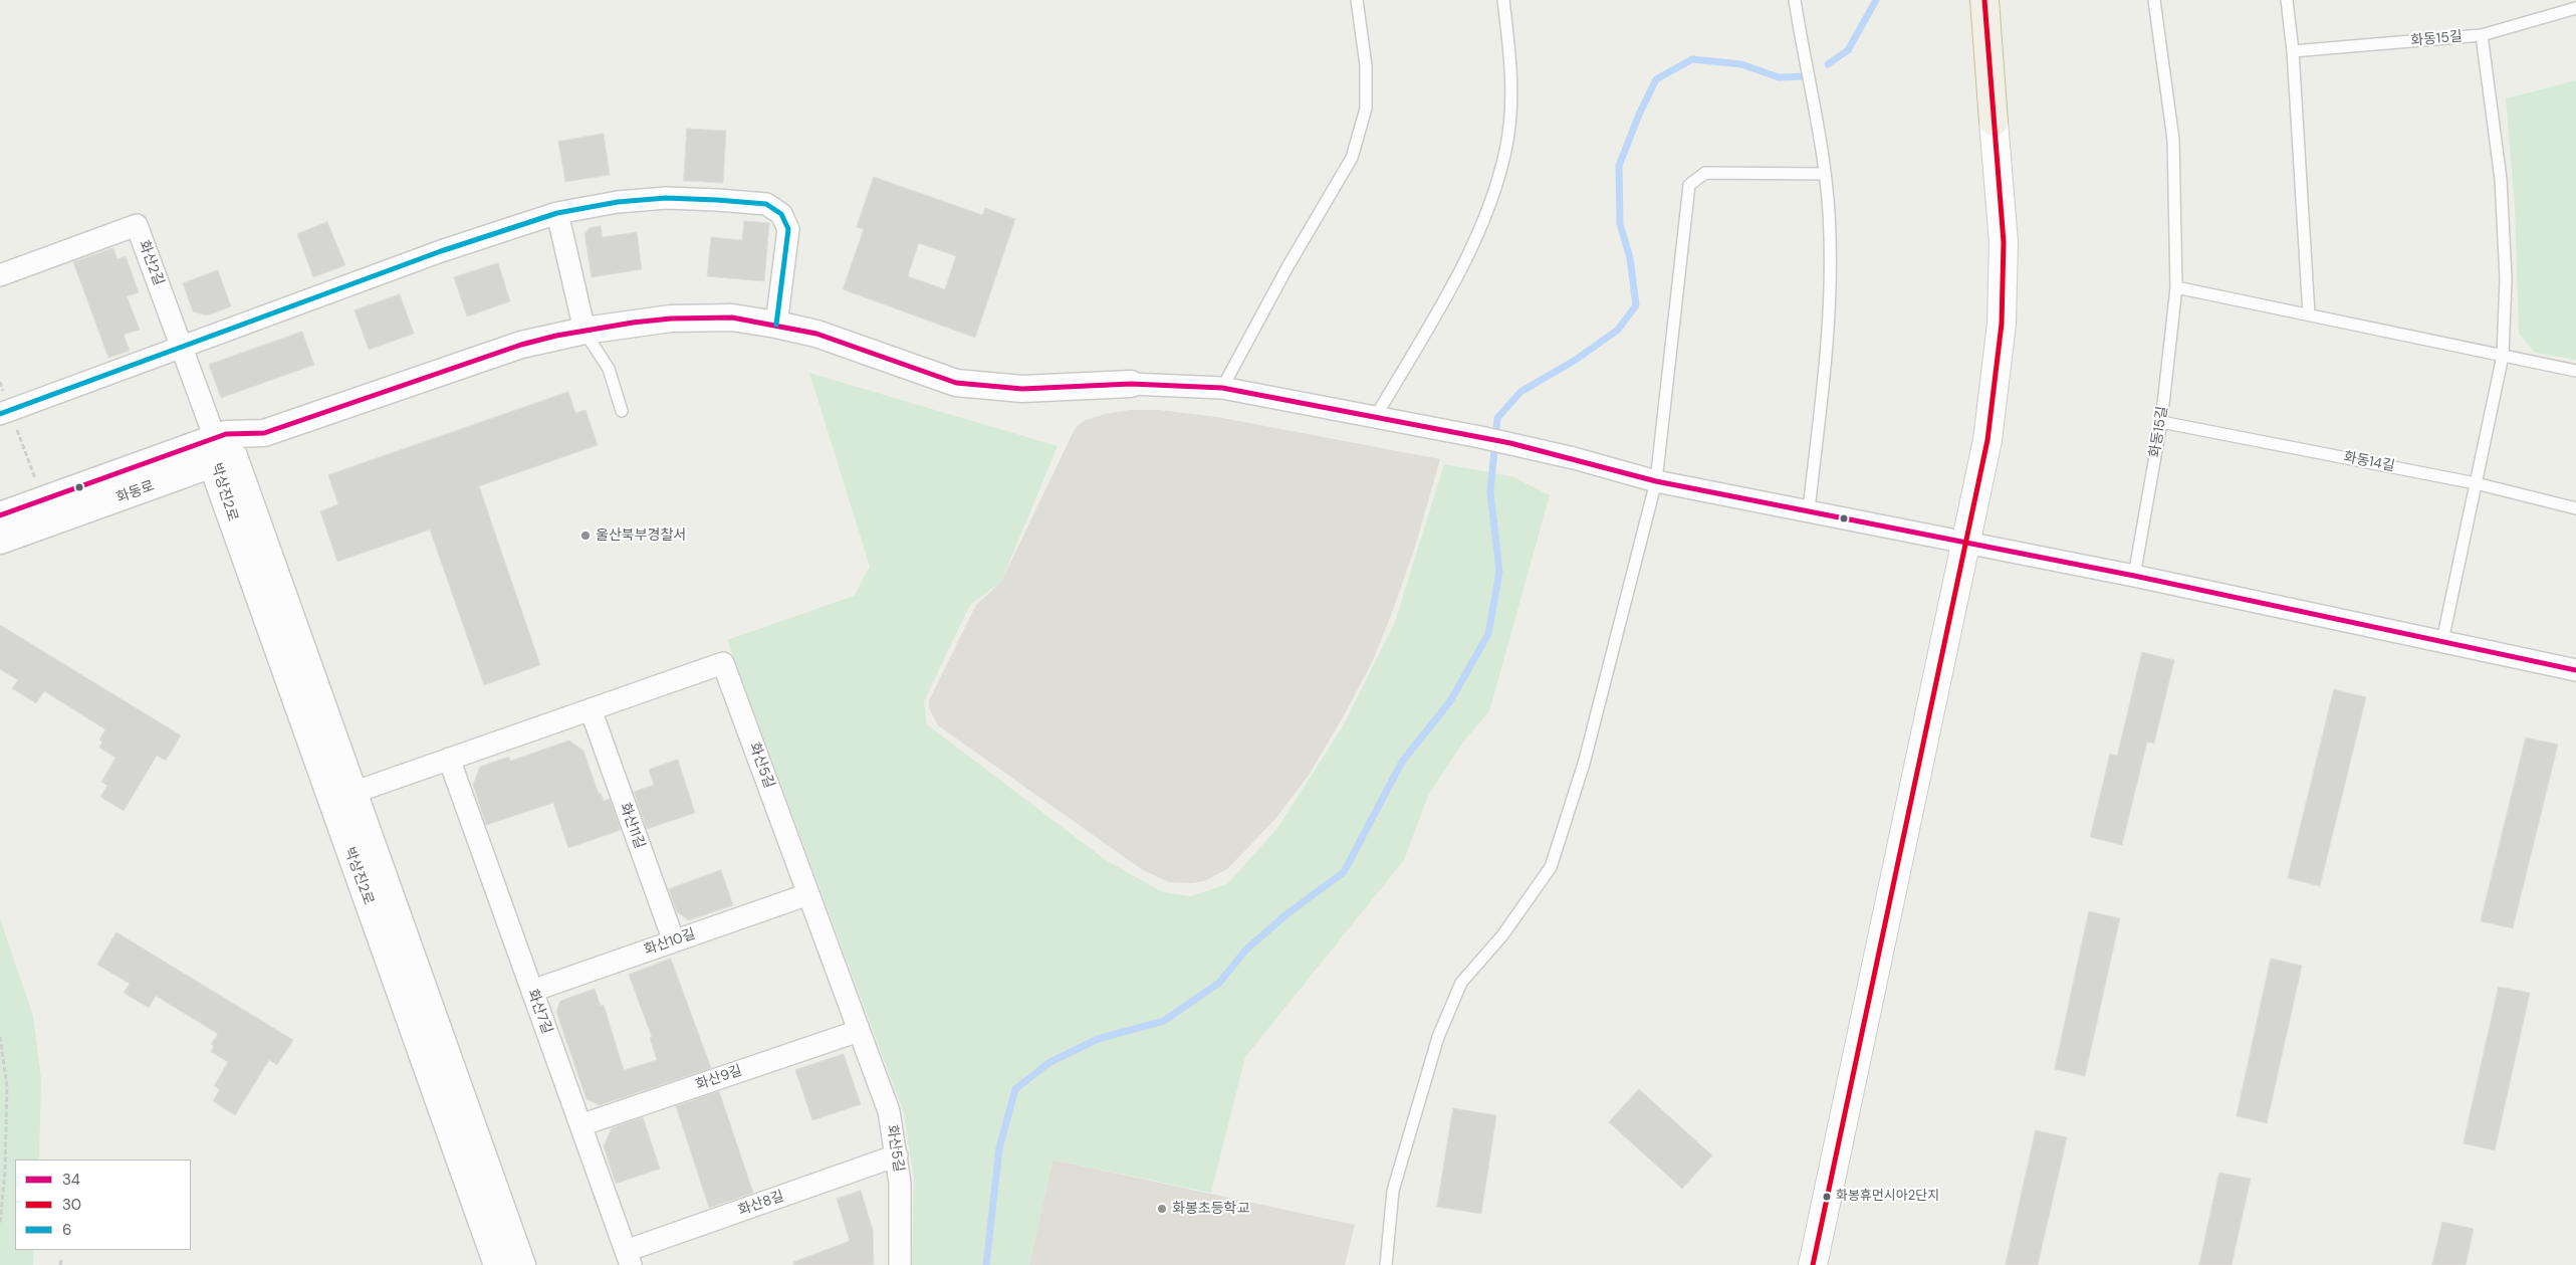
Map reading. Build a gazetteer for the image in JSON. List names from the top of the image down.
{
  "streets": {
    "street": [
      "화산2길",
      "화동로",
      "박상진2로",
      "화산5길",
      "화산11길",
      "화산10길",
      "화산7길",
      "화산9길",
      "화산8길"
    ],
    "lane": ["화동15길", "화동14길"]
  },
  "crossings": [
    ["화동15길", "화동14길"],
    ["화동15길", "화동로"],
    ["화산2길", "화동로"],
    ["화산2길", "박상진2로"],
    ["화동로", "박상진2로"],
    ["박상진2로", "화산5길"],
    ["화산5길", "화산11길"],
    ["화산5길", "화산10길"],
    ["화산5길", "화산7길"],
    ["화산5길", "화산9길"],
    ["화산5길", "화산8길"],
    ["화산11길", "화산10길"],
    ["화산10길", "화산7길"],
    ["화산7길", "화산9길"],
    ["화산7길", "화산8길"]
  ],
  "places": ["울산북부경찰서", "화봉휴먼시아2단지", "화봉초등학교"],
  "lines": ["transit line 30", "transit line 6", "transit line 34"],
  "legend": ["34", "30", "6"]
}
